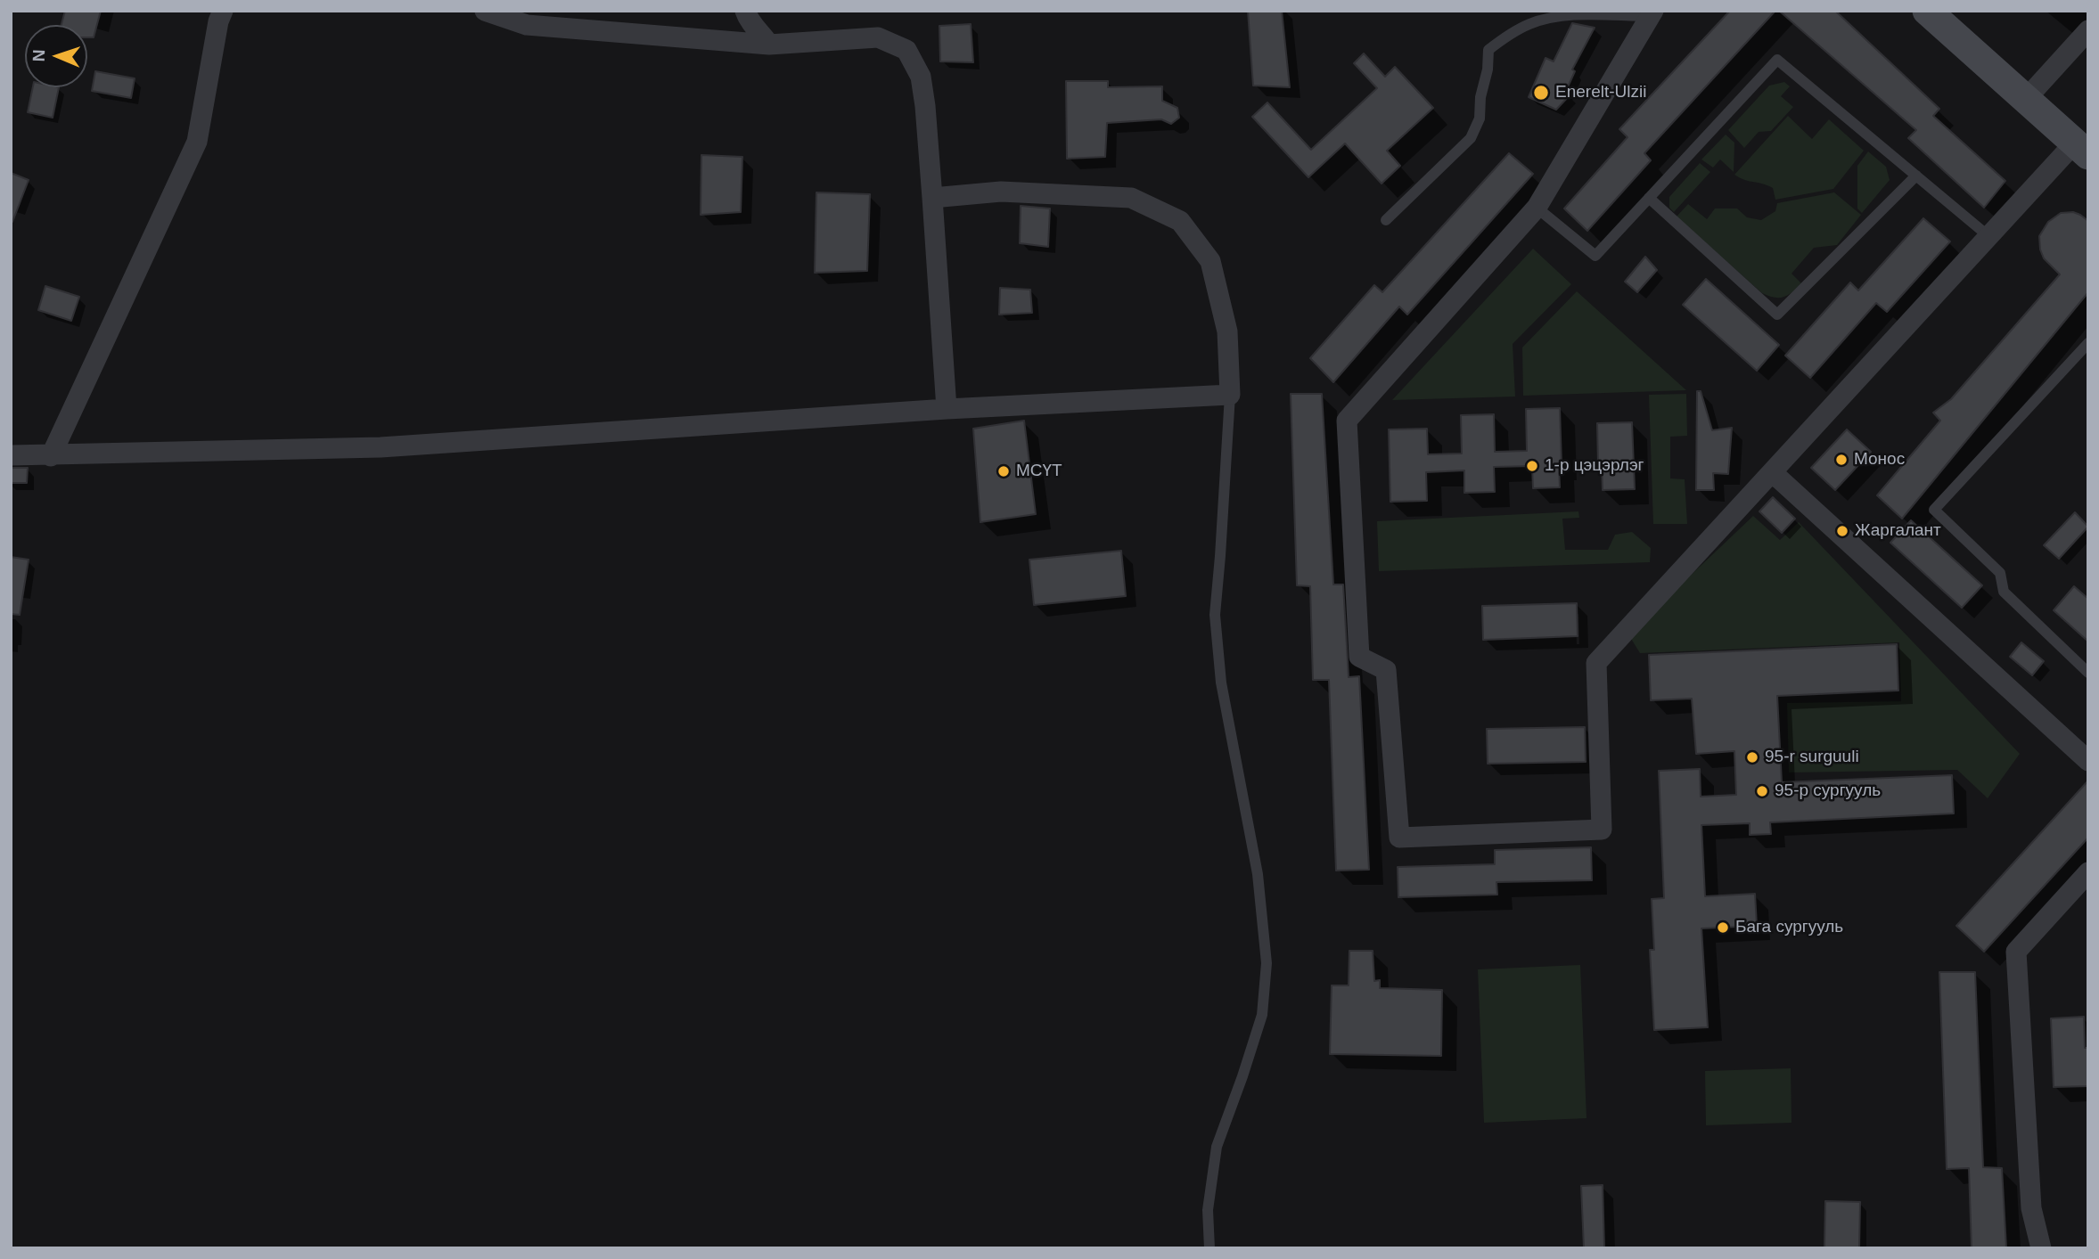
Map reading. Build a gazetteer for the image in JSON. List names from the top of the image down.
{
  "places": [
    "Enerelt-Ulzii",
    "Монос",
    "1-р цэцэрлэг",
    "МСҮТ",
    "Жаргалант",
    "95-r surguuli",
    "95-р сургууль",
    "Бага сургууль"
  ],
  "north": "left"
}
